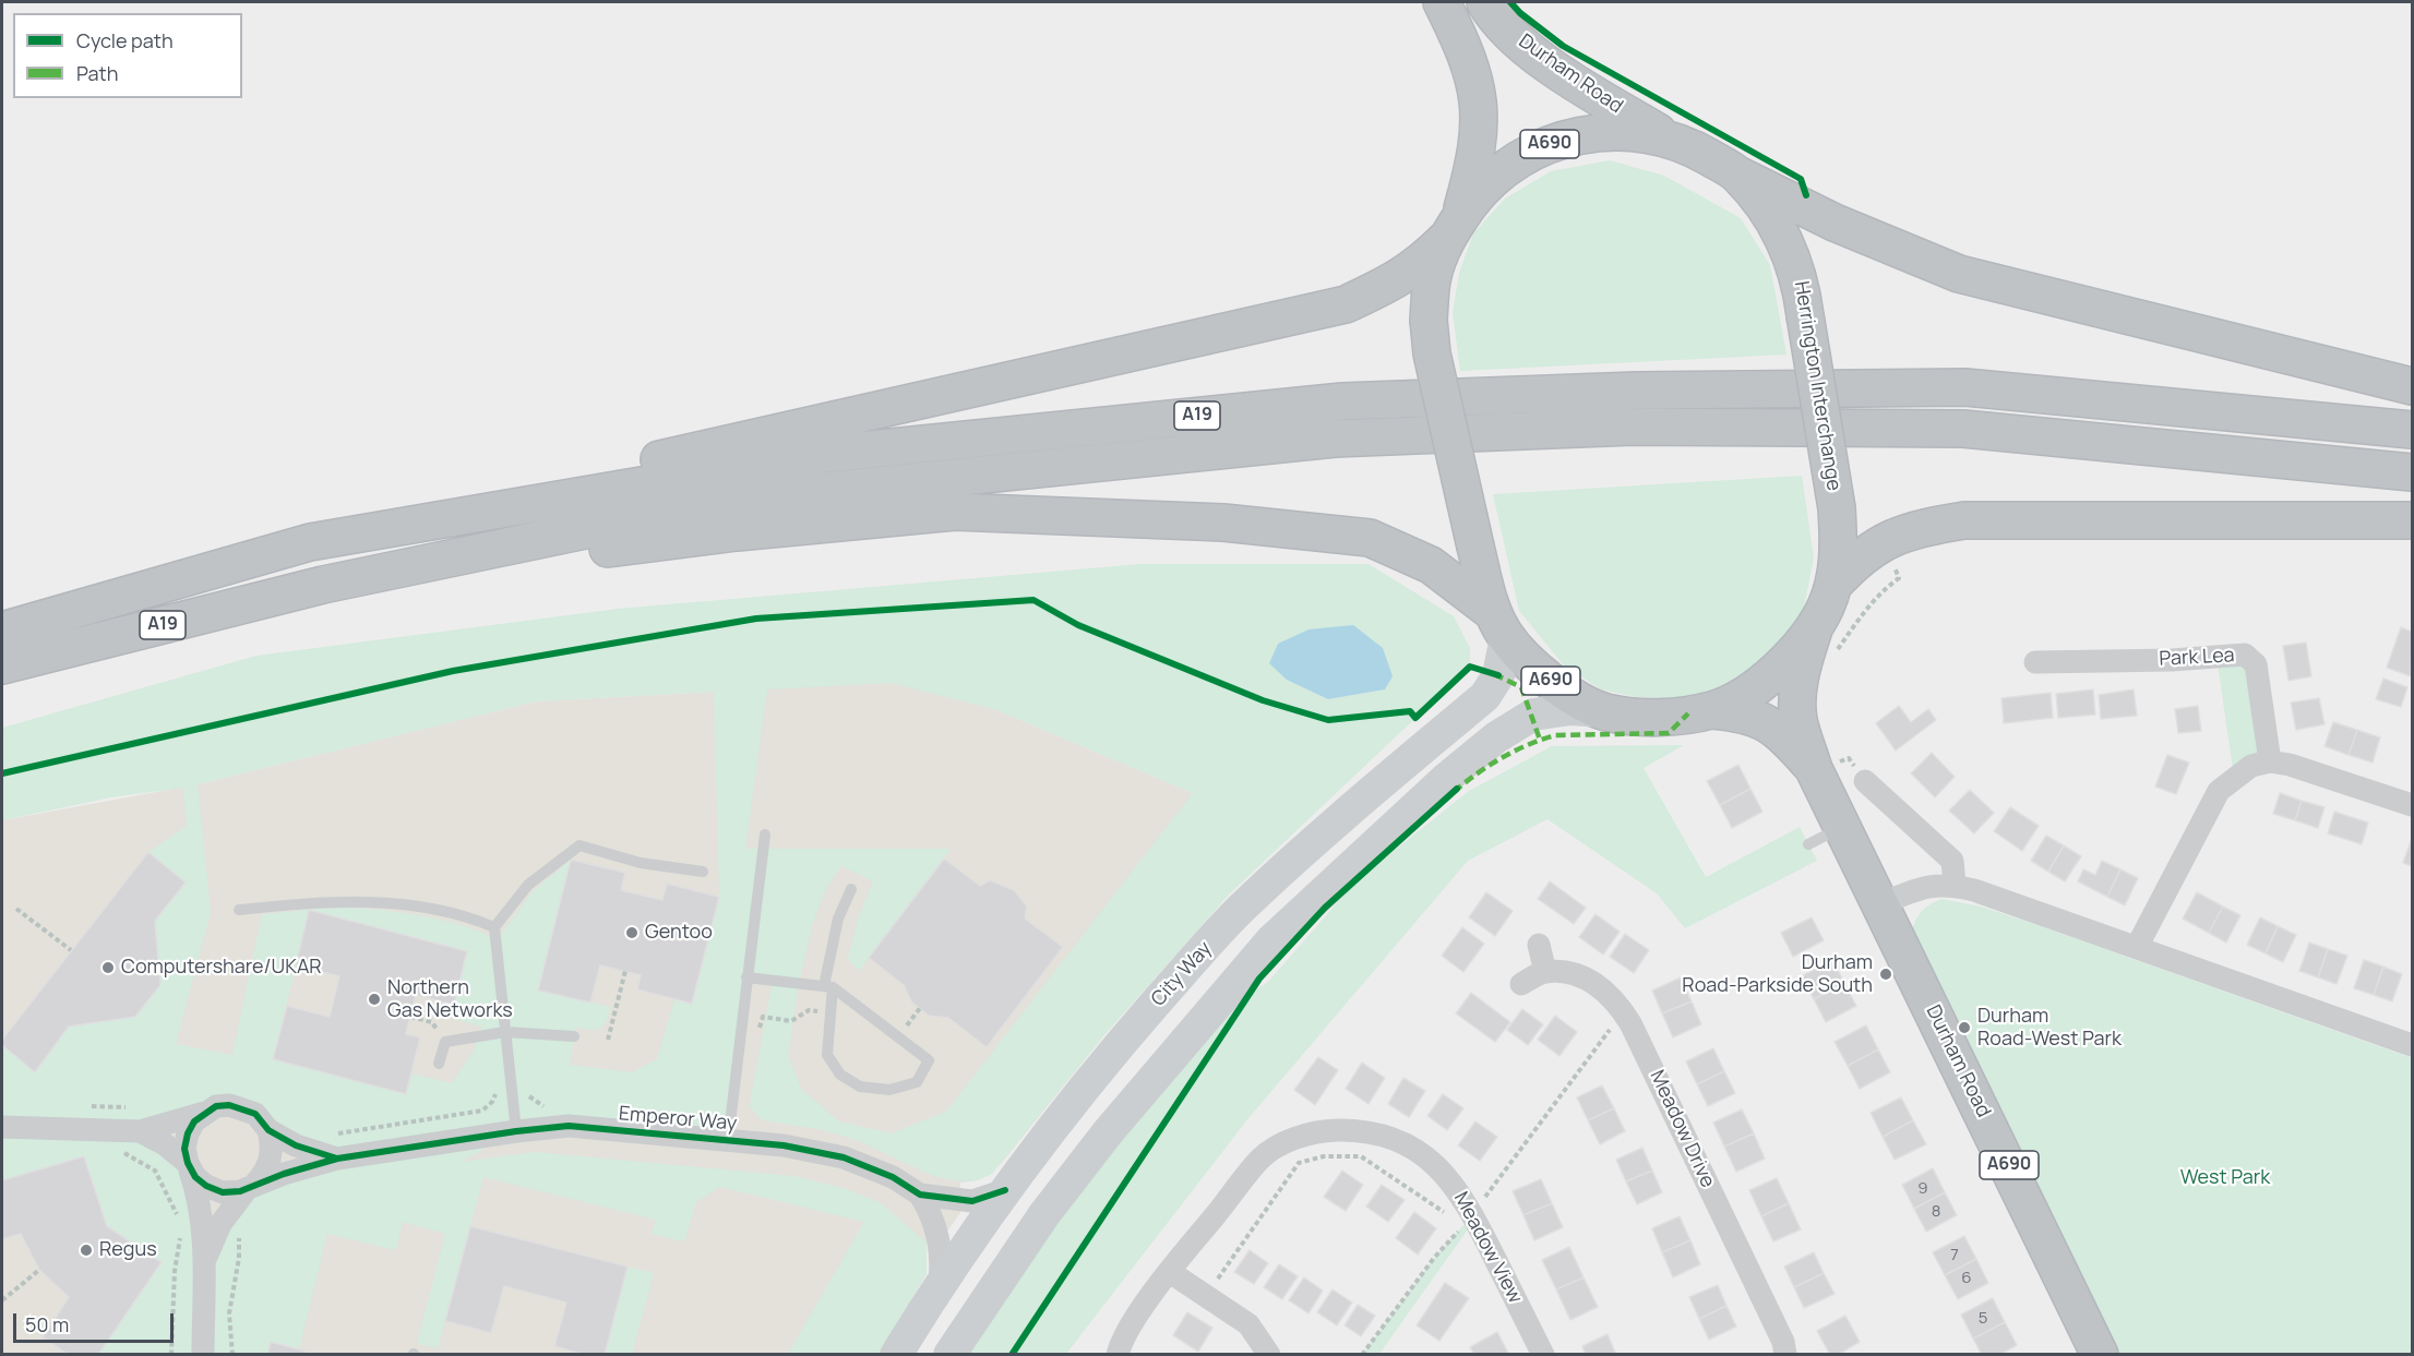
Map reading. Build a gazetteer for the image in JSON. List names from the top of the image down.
{
  "streets": {
    "highway": [
      "Durham Road",
      "A690",
      "Herrington Interchange",
      "A19"
    ],
    "main road": ["City Way"],
    "street": [
      "Park Lea",
      "Emperor Way",
      "Meadow Drive",
      "Meadow View"
    ]
  },
  "crossings": [
    ["Durham Road", "A690"],
    ["Durham Road", "Herrington Interchange"],
    ["A690", "Herrington Interchange"],
    ["Herrington Interchange", "A19"],
    ["Herrington Interchange", "City Way"],
    ["City Way", "Emperor Way"]
  ],
  "parks": ["West Park"],
  "places": [
    "Gentoo",
    "Computershare/UKAR",
    "Durham Road-Parkside South",
    "Northern Gas Networks",
    "Durham Road-West Park",
    "Regus"
  ],
  "house_numbers": [
    "9",
    "8",
    "7",
    "6",
    "5"
  ],
  "legend": ["Cycle path", "Path"],
  "scale_bar": "50 m"
}
